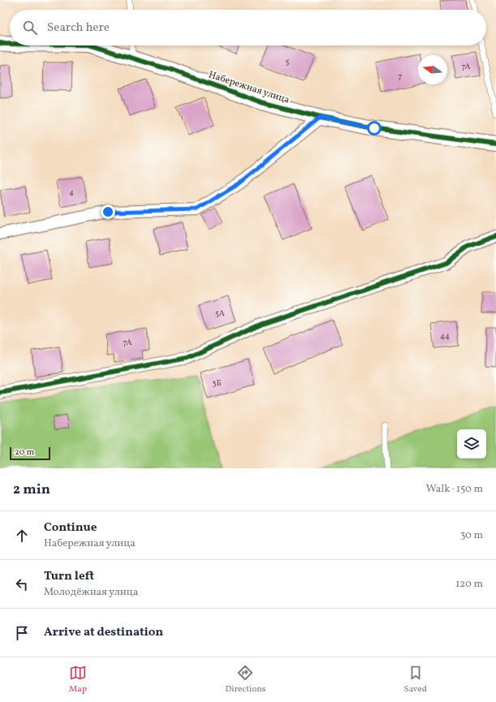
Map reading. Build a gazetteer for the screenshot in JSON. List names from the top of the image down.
{
  "streets": {
    "street": ["Набережная улица"]
  },
  "house_numbers": [
    "5",
    "7А",
    "7",
    "4",
    "5А",
    "44",
    "7А",
    "3Б"
  ],
  "scale_bar": "20 m",
  "north": "left",
  "page": {
    "search": "Search here",
    "scale": "20 m",
    "heading": ["2 min", "Walk · 150 m"],
    "list": [
      ["Continue", "Набережная улица", "30 m"],
      ["Turn left", "Молодёжная улица", "120 m"],
      "Arrive at destination"
    ],
    "nav": ["Map", "Directions", "Saved"]
  }
}
